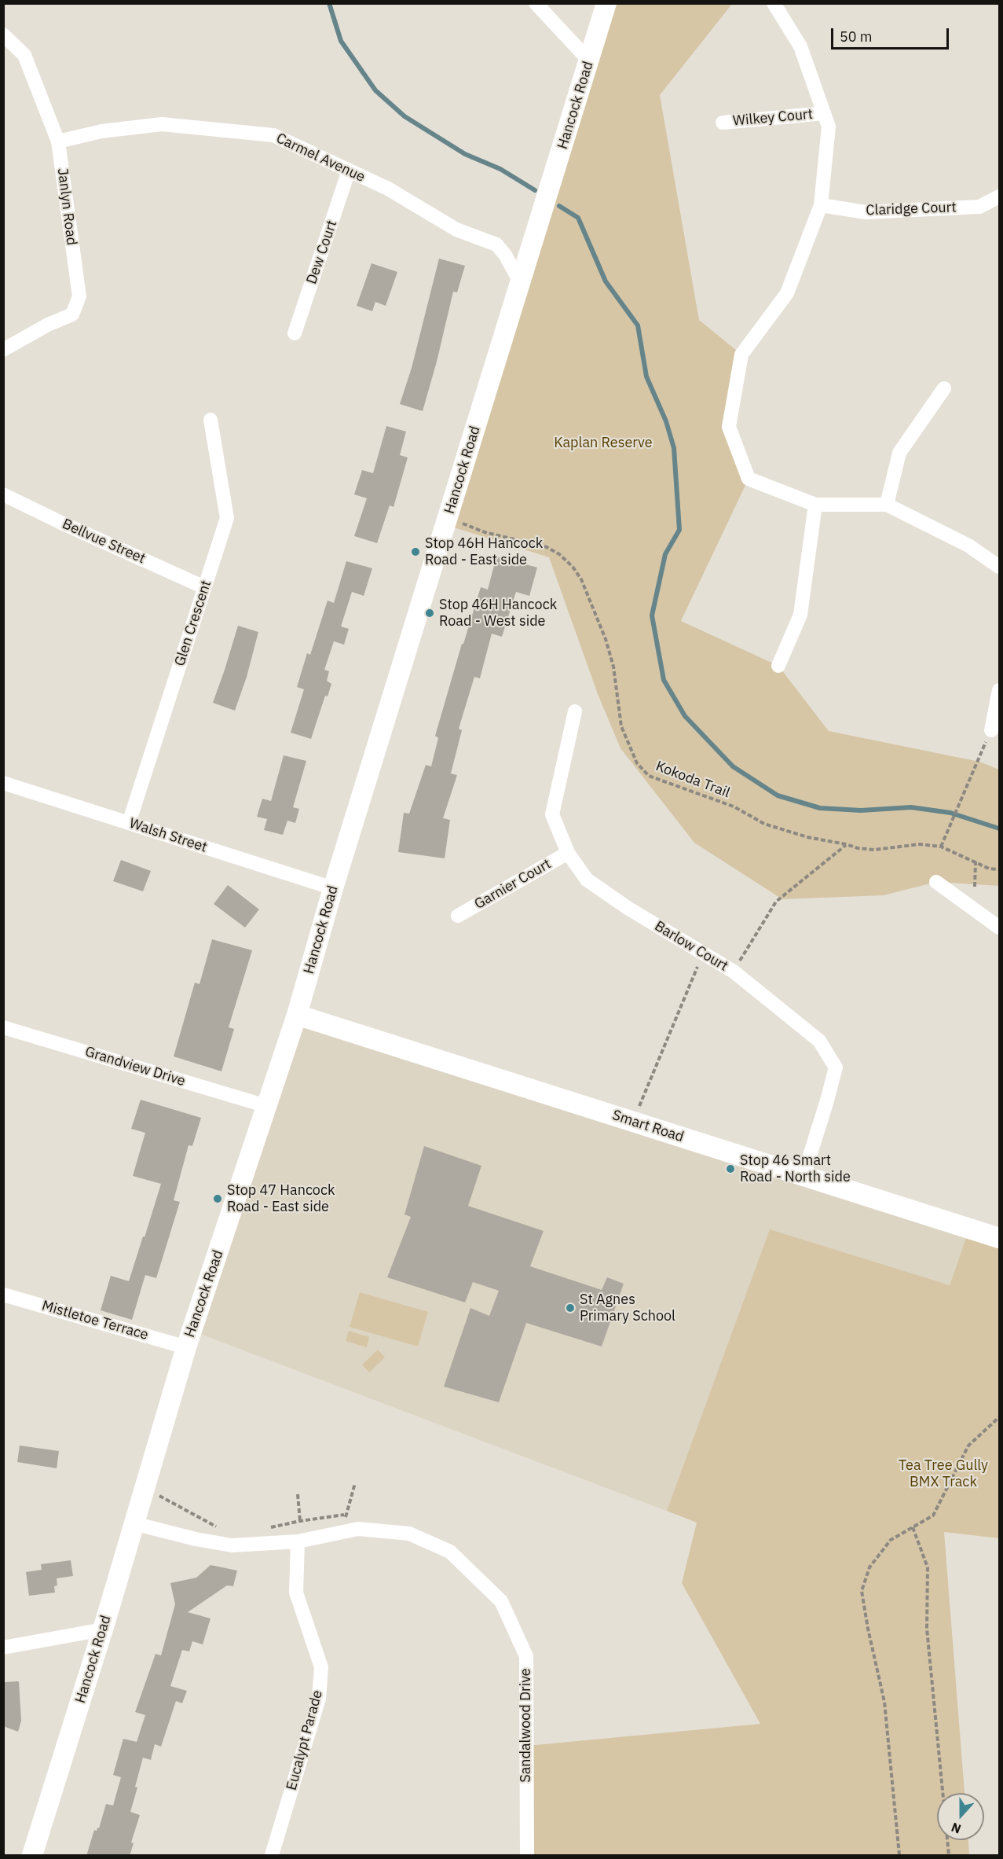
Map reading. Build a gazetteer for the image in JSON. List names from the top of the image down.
{
  "streets": {
    "main road": ["Hancock Road", "Smart Road"],
    "street": [
      "Wilkey Court",
      "Carmel Avenue",
      "Janlyn Road",
      "Claridge Court",
      "Dew Court",
      "Bellvue Street",
      "Glen Crescent",
      "Walsh Street",
      "Garnier Court",
      "Barlow Court",
      "Grandview Drive",
      "Mistletoe Terrace",
      "Sandalwood Drive",
      "Eucalypt Parade"
    ],
    "path": ["Kokoda Trail"]
  },
  "crossings": [
    ["Hancock Road", "Carmel Avenue"],
    ["Hancock Road", "Kokoda Trail"],
    ["Hancock Road", "Walsh Street"],
    ["Hancock Road", "Grandview Drive"],
    ["Hancock Road", "Smart Road"],
    ["Hancock Road", "Mistletoe Terrace"],
    ["Hancock Road", "Sandalwood Drive"],
    ["Carmel Avenue", "Janlyn Road"],
    ["Carmel Avenue", "Dew Court"],
    ["Bellvue Street", "Glen Crescent"],
    ["Glen Crescent", "Walsh Street"],
    ["Garnier Court", "Barlow Court"],
    ["Barlow Court", "Smart Road"],
    ["Sandalwood Drive", "Eucalypt Parade"]
  ],
  "parks": ["Kaplan Reserve", "Tea Tree Gully BMX Track"],
  "places": [
    "Stop 46H Hancock Road - East side",
    "Stop 46H Hancock Road - West side",
    "Stop 46 Smart Road - North side",
    "Stop 47 Hancock Road - East side",
    "St Agnes Primary School"
  ],
  "scale_bar": "50 m",
  "north": "bottom"
}
